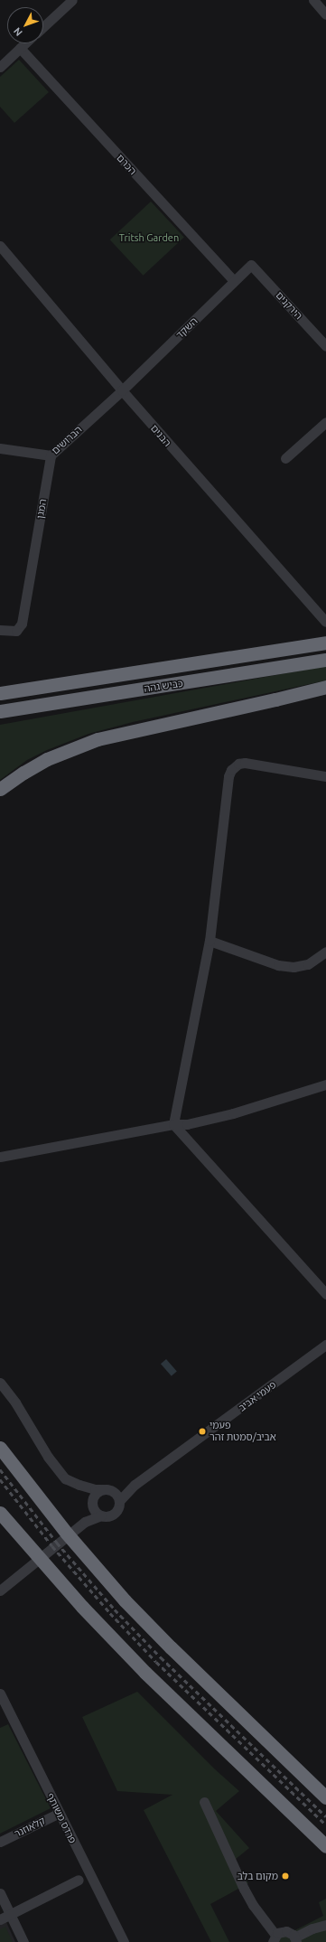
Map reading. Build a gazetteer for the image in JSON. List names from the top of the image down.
{
  "streets": {
    "highway": ["כביש גהה"],
    "street": [
      "הכרם",
      "הירקנים",
      "השקד",
      "הבנים",
      "הברושים",
      "המגן",
      "פעמי אביב",
      "פרדס משותף",
      "קלאוזנר"
    ]
  },
  "crossings": [
    ["הכרם", "השקד"],
    ["הירקנים", "השקד"],
    ["השקד", "הבנים"],
    ["השקד", "הברושים"],
    ["הבנים", "הברושים"],
    ["הברושים", "המגן"],
    ["פרדס משותף", "קלאוזנר"]
  ],
  "parks": ["Tritsh Garden"],
  "places": ["פעמי אביב/סמטת זהר", "מקום בלב"],
  "north": "bottom left"
}
